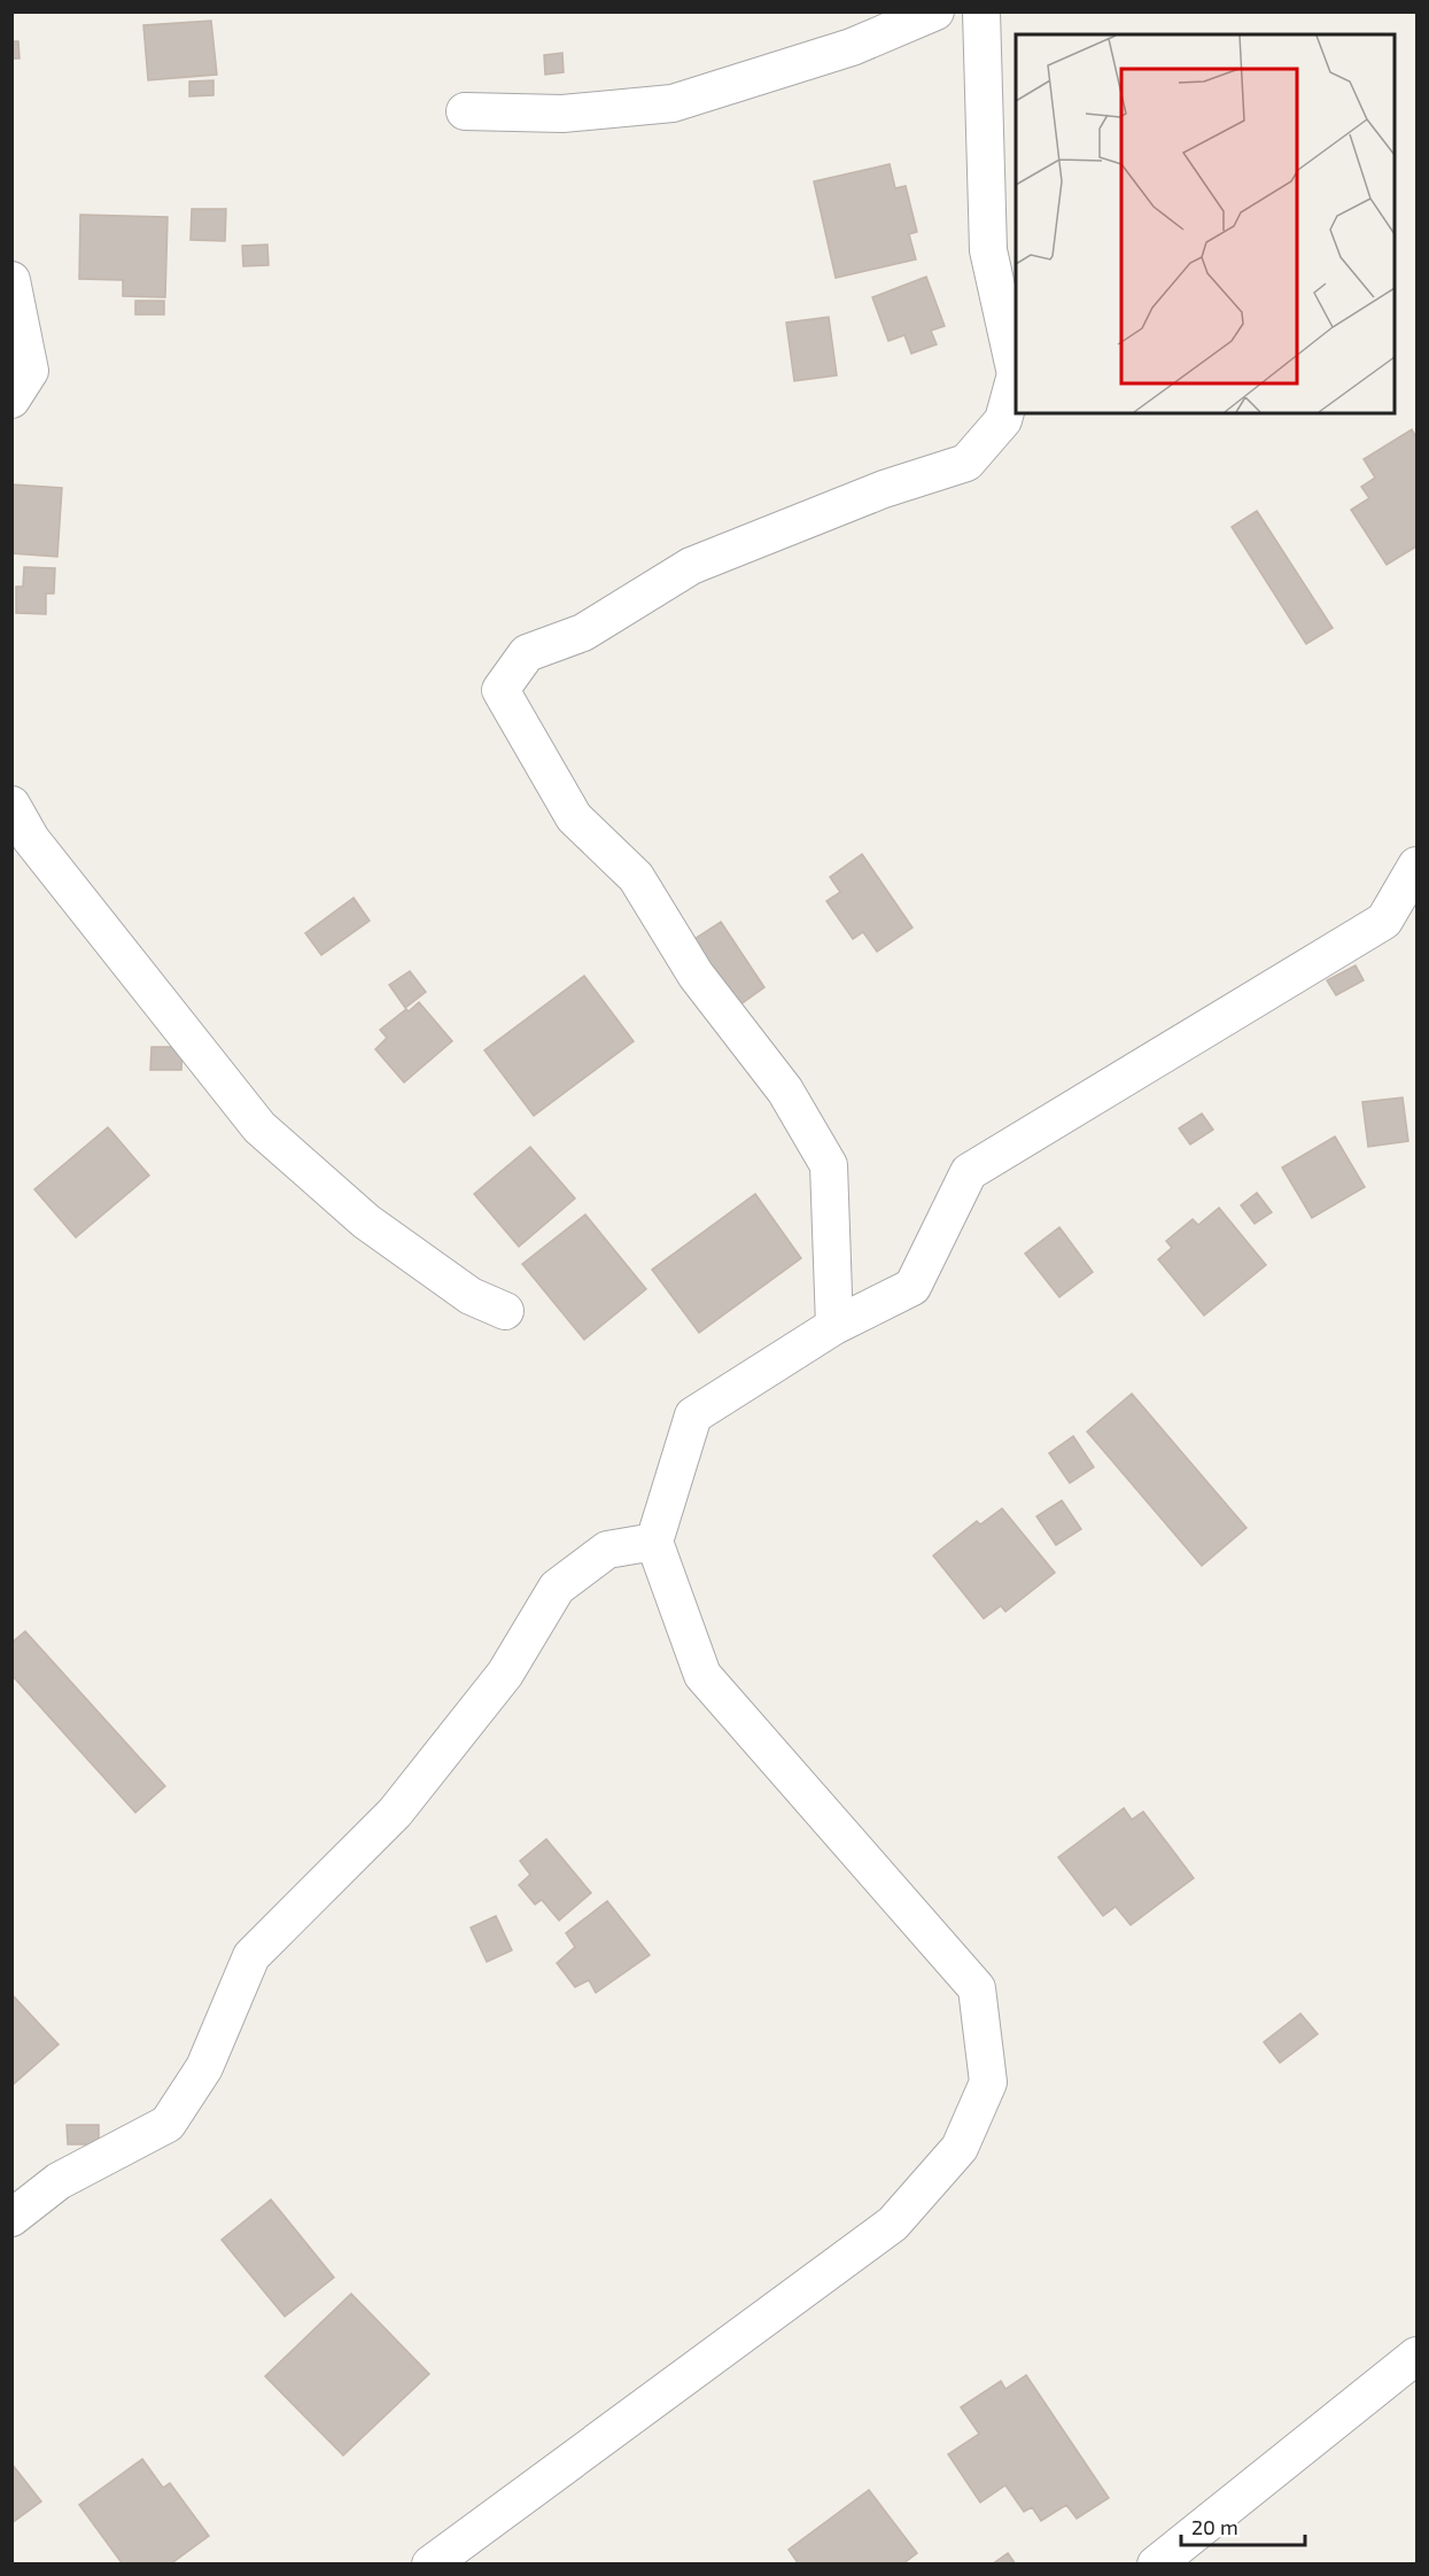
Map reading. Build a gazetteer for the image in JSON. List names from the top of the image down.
{
  "scale_bar": "20 m"
}
